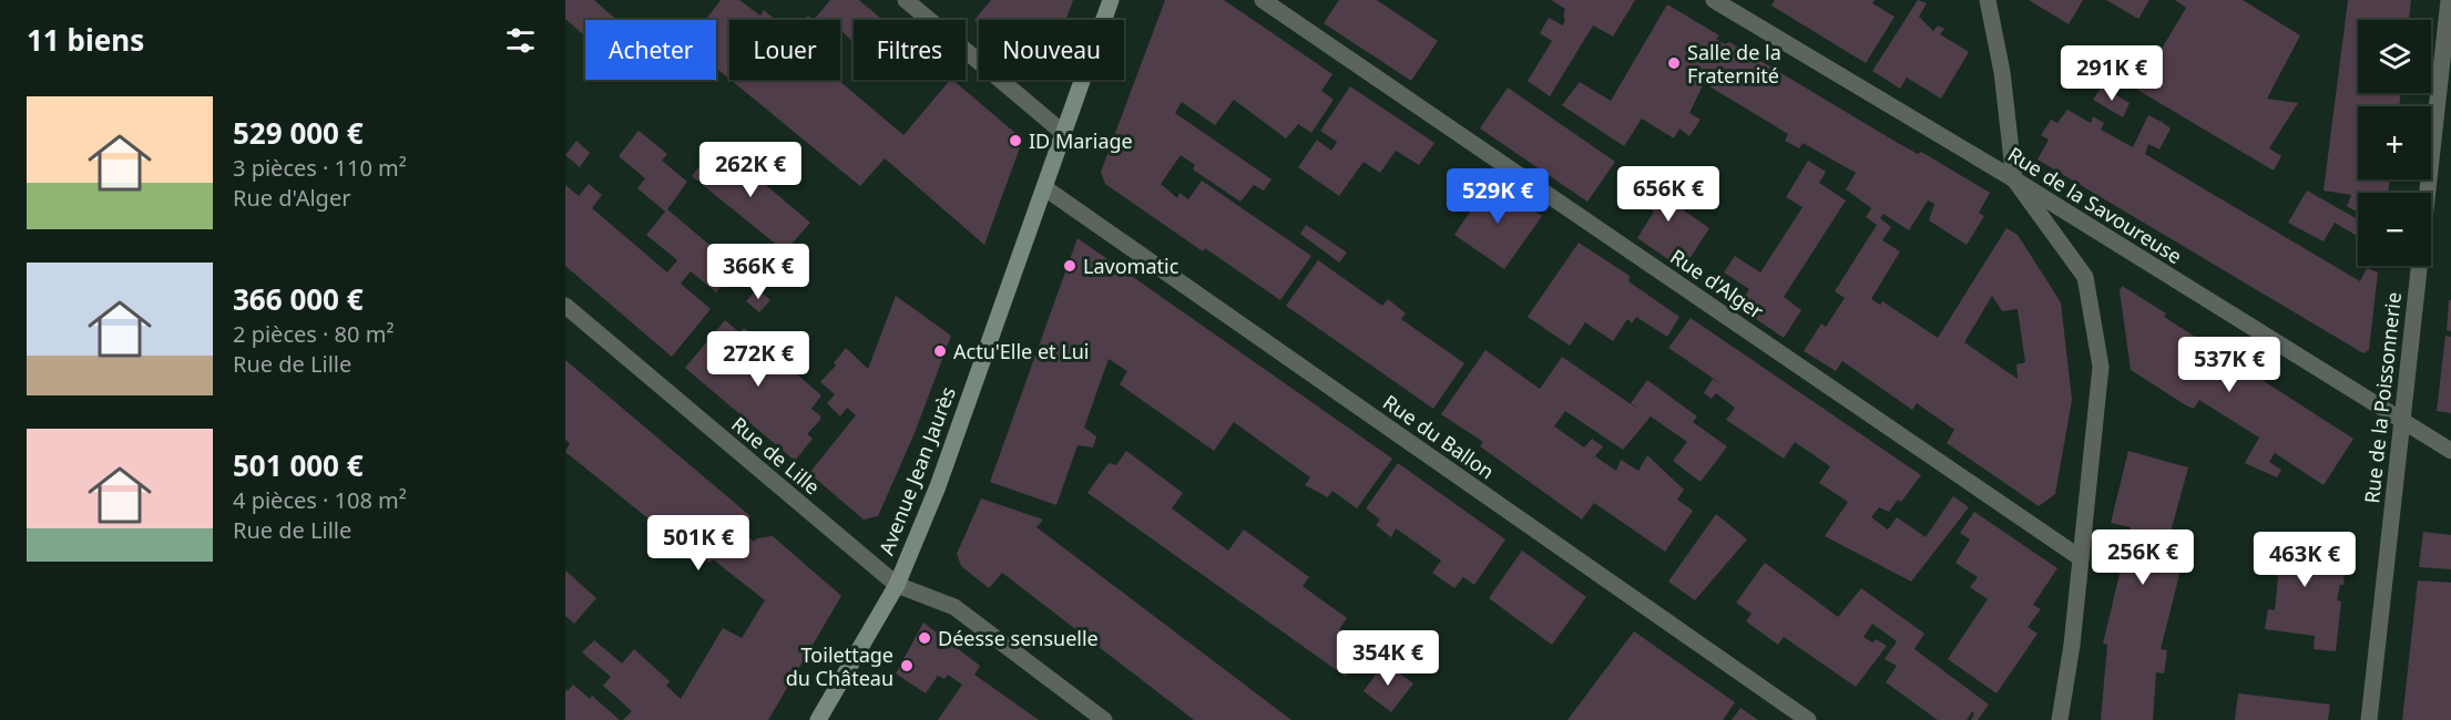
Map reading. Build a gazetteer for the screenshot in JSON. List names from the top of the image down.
{
  "streets": {
    "main road": ["Avenue Jean Jaurès"],
    "street": [
      "Rue de la Savoureuse",
      "Rue d'Alger",
      "Rue de la Poissonnerie",
      "Rue du Ballon",
      "Rue de Lille"
    ]
  },
  "crossings": [
    ["Rue de la Savoureuse", "Rue de la Poissonnerie"],
    ["Rue du Ballon", "Avenue Jean Jaurès"],
    ["Rue de Lille", "Avenue Jean Jaurès"]
  ],
  "places": [
    "Salle de la Fraternité",
    "ID Mariage",
    "Lavomatic",
    "Actu'Elle et Lui",
    "Déesse sensuelle",
    "Toilettage du Château"
  ],
  "page": {
    "heading": "11 biens",
    "map_buttons": ["+", "−"],
    "chip": [
      "Acheter",
      "Louer",
      "Filtres",
      "Nouveau"
    ],
    "price": [
      "291K €",
      "262K €",
      "656K €",
      "529K €",
      "366K €",
      "272K €",
      "537K €",
      "501K €",
      "256K €",
      "463K €",
      "354K €"
    ],
    "list": [
      {
        "name": "529 000 €",
        "note": "3 pièces · 110 m² · Rue d'Alger"
      },
      {
        "name": "366 000 €",
        "note": "2 pièces · 80 m² · Rue de Lille"
      },
      {
        "name": "501 000 €",
        "note": "4 pièces · 108 m² · Rue de Lille"
      }
    ]
  }
}
